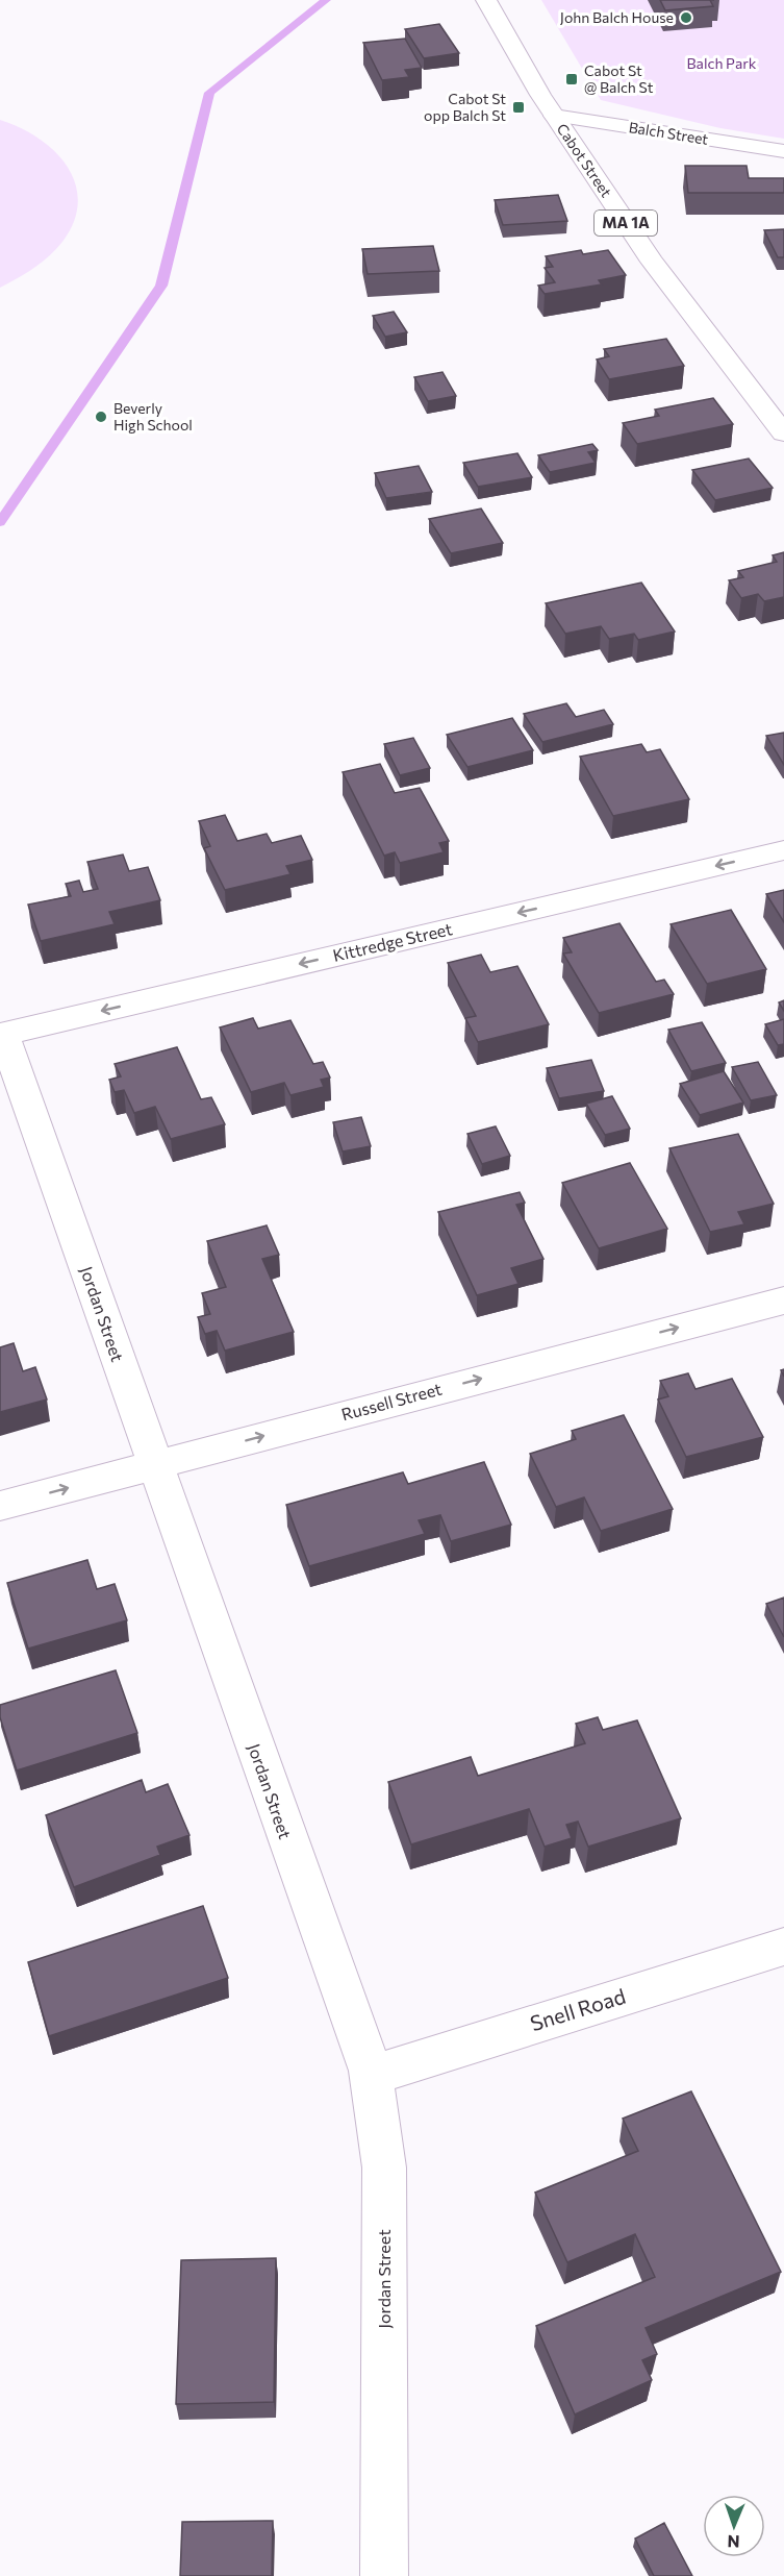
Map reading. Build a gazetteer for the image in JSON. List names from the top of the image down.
{
  "streets": {
    "main road": [
      "Balch Street",
      "Cabot Street",
      "MA 1A",
      "Kittredge Street",
      "Jordan Street",
      "Russell Street",
      "Snell Road"
    ]
  },
  "crossings": [
    ["Balch Street", "Cabot Street"],
    ["Kittredge Street", "Jordan Street"],
    ["Jordan Street", "Russell Street"],
    ["Jordan Street", "Snell Road"]
  ],
  "one_way": ["Kittredge Street", "Russell Street"],
  "parks": ["Balch Park"],
  "places": {
    "other": ["John Balch House", "Beverly High School"],
    "transit": ["Cabot St @ Balch St", "Cabot St opp Balch St"]
  },
  "north": "bottom"
}
